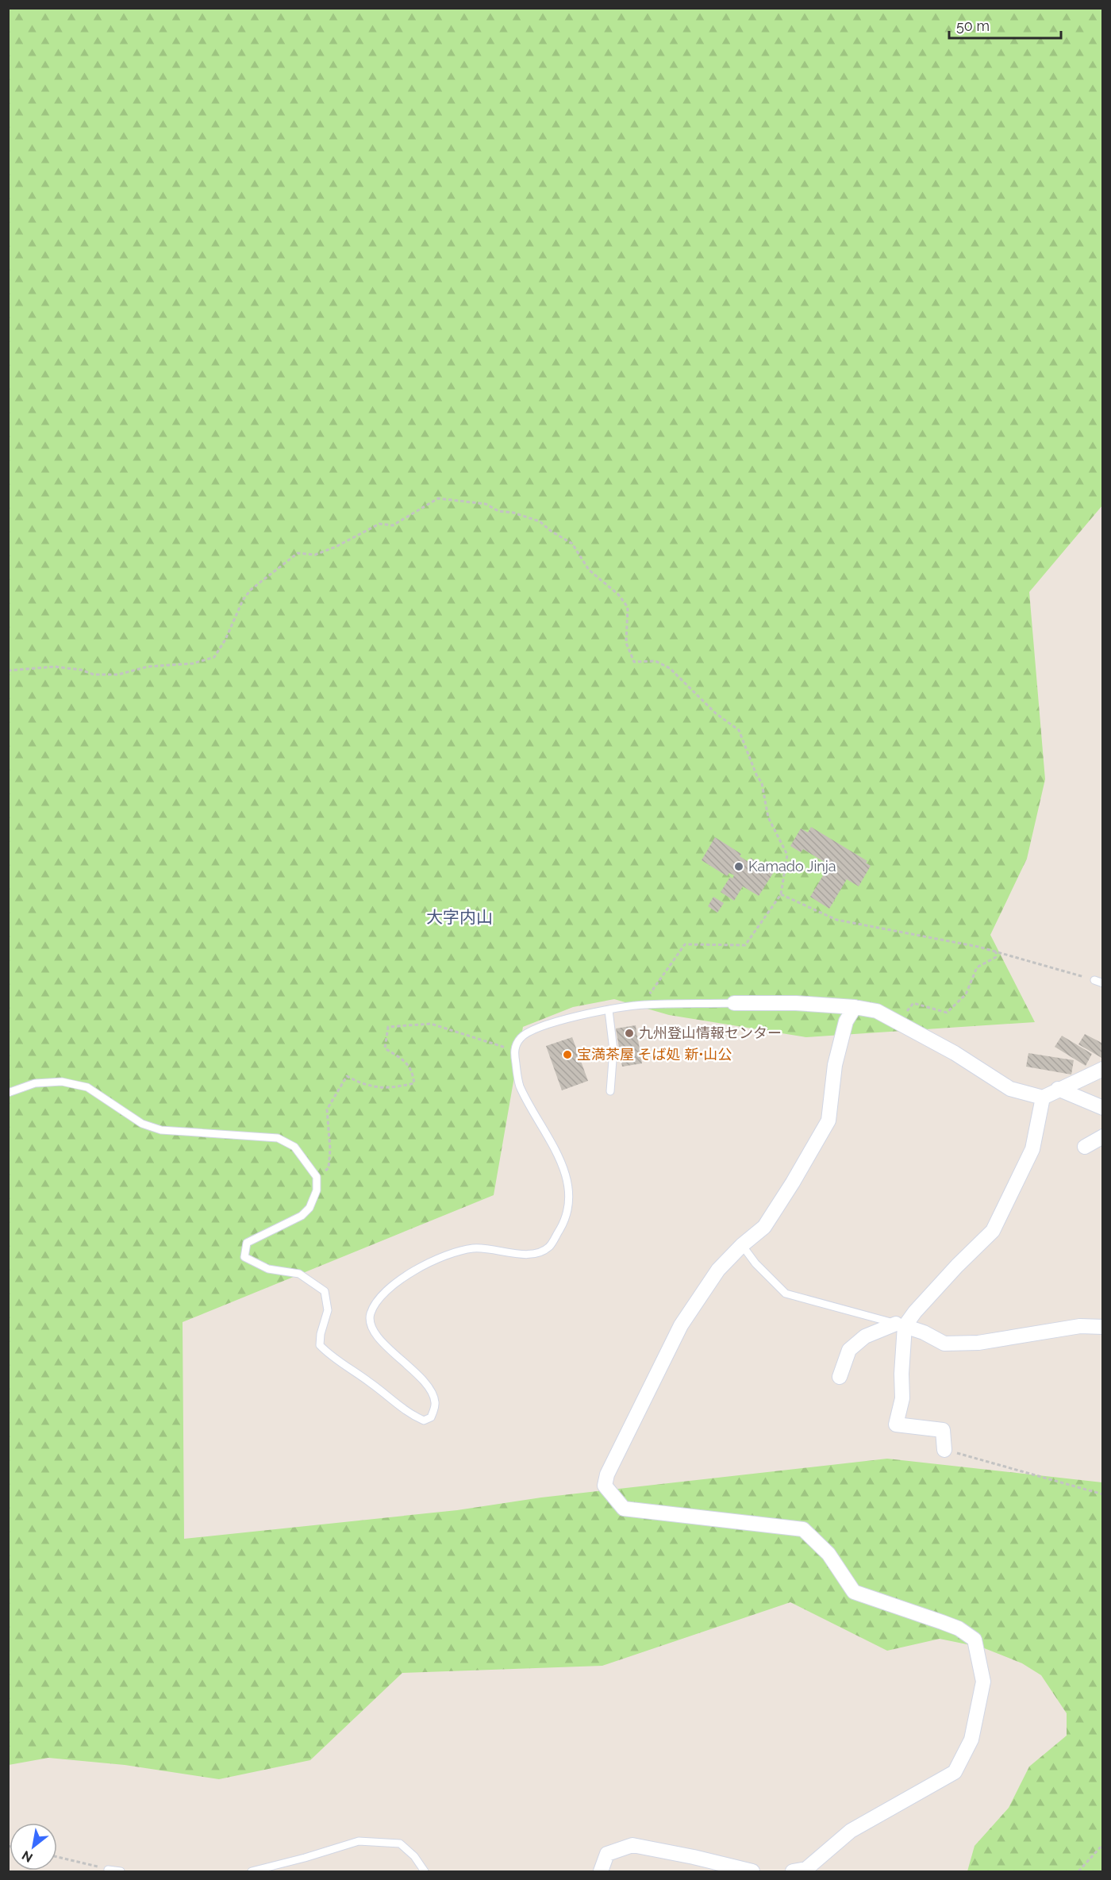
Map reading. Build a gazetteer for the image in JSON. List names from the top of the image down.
{
  "districts": ["大字内山"],
  "places": ["Kamado Jinja", "九州登山情報センター", "宝満茶屋 そば処 新•山公"],
  "scale_bar": "50 m",
  "north": "bottom left"
}
